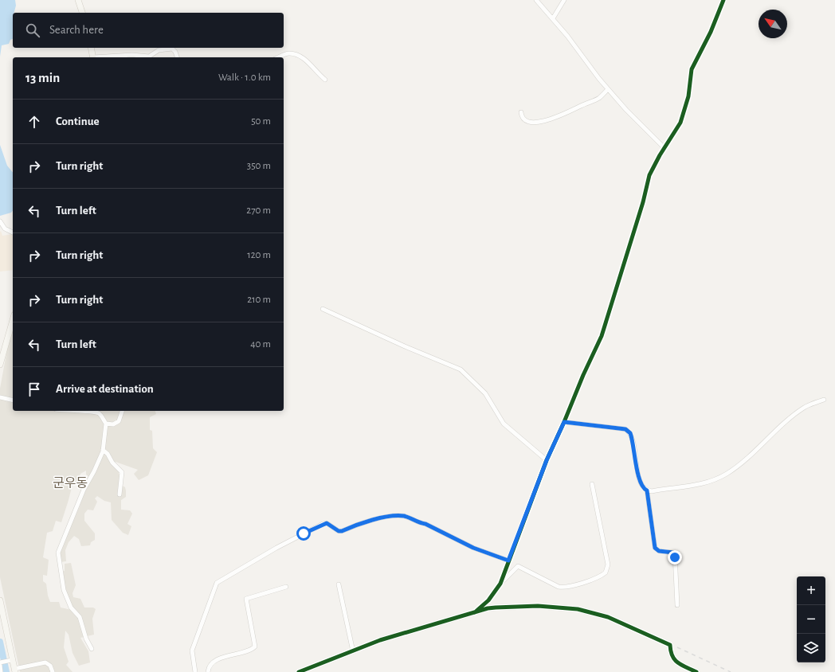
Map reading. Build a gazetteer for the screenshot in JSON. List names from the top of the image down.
{
  "districts": ["군우동"],
  "north": "top left",
  "page": {
    "search": "Search here",
    "heading": ["13 min", "Walk · 1.0 km"],
    "list": [
      ["Continue", "50 m"],
      ["Turn right", "350 m"],
      ["Turn left", "270 m"],
      ["Turn right", "120 m"],
      ["Turn right", "210 m"],
      ["Turn left", "40 m"],
      "Arrive at destination"
    ],
    "map_buttons": ["+", "−"]
  }
}
